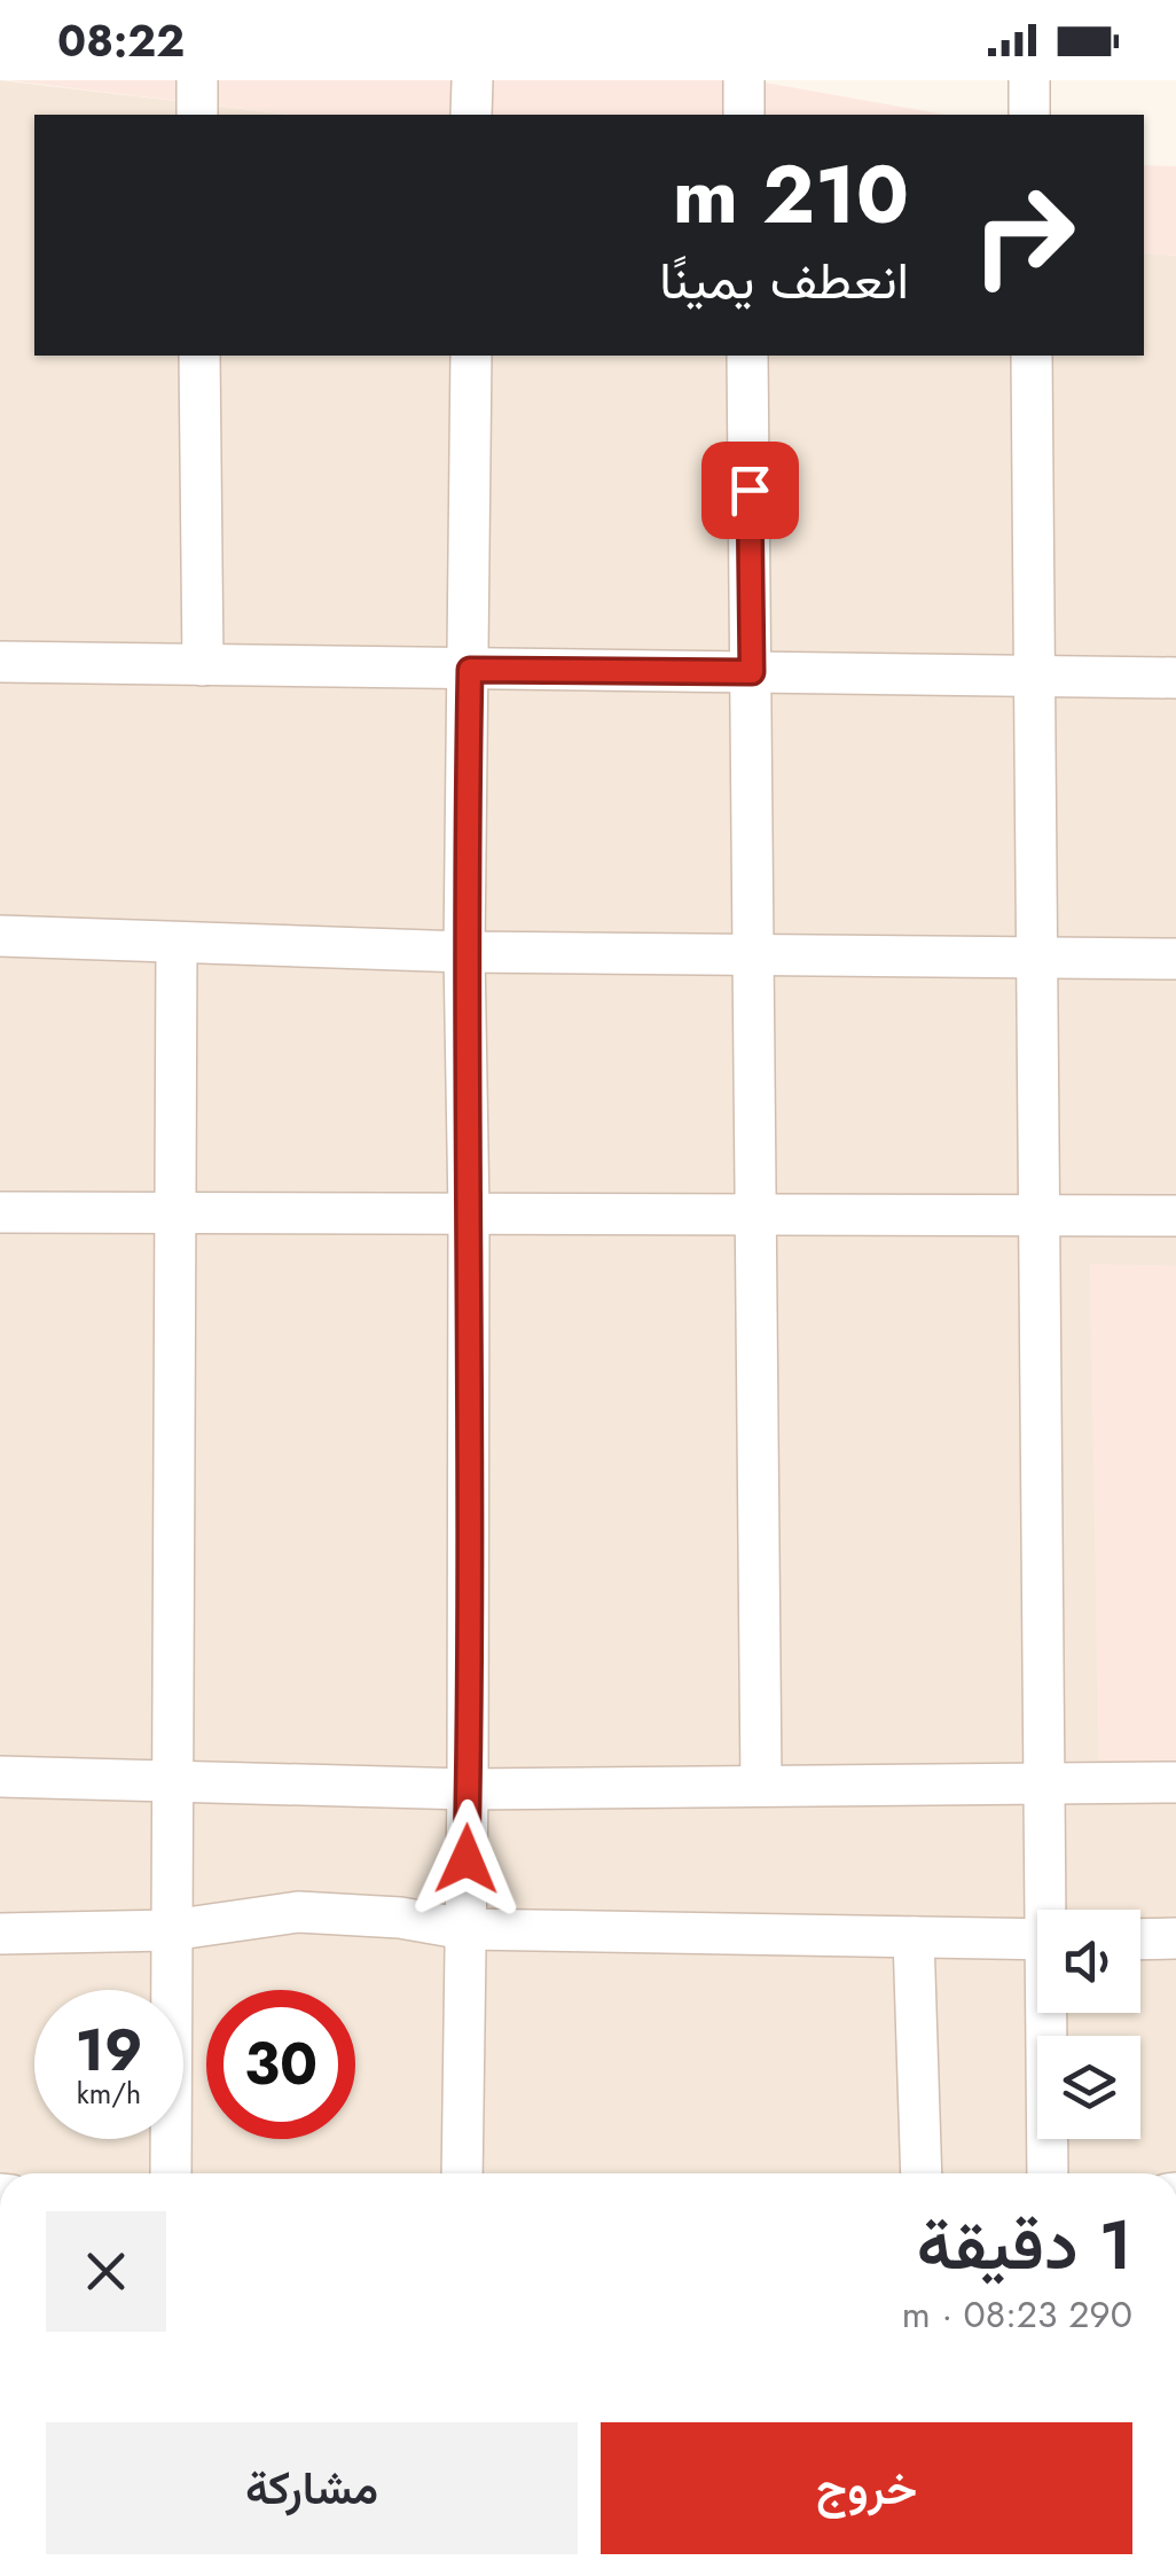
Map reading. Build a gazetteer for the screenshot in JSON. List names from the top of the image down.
{
  "page": {
    "status": "08:22",
    "turn": ["210 m", "انعطف يمينًا"],
    "speed": "19 km/h",
    "limit": "30",
    "heading": ["1 دقيقة", "290 m · 08:23"],
    "buttons": ["خروج", "مشاركة"]
  }
}
